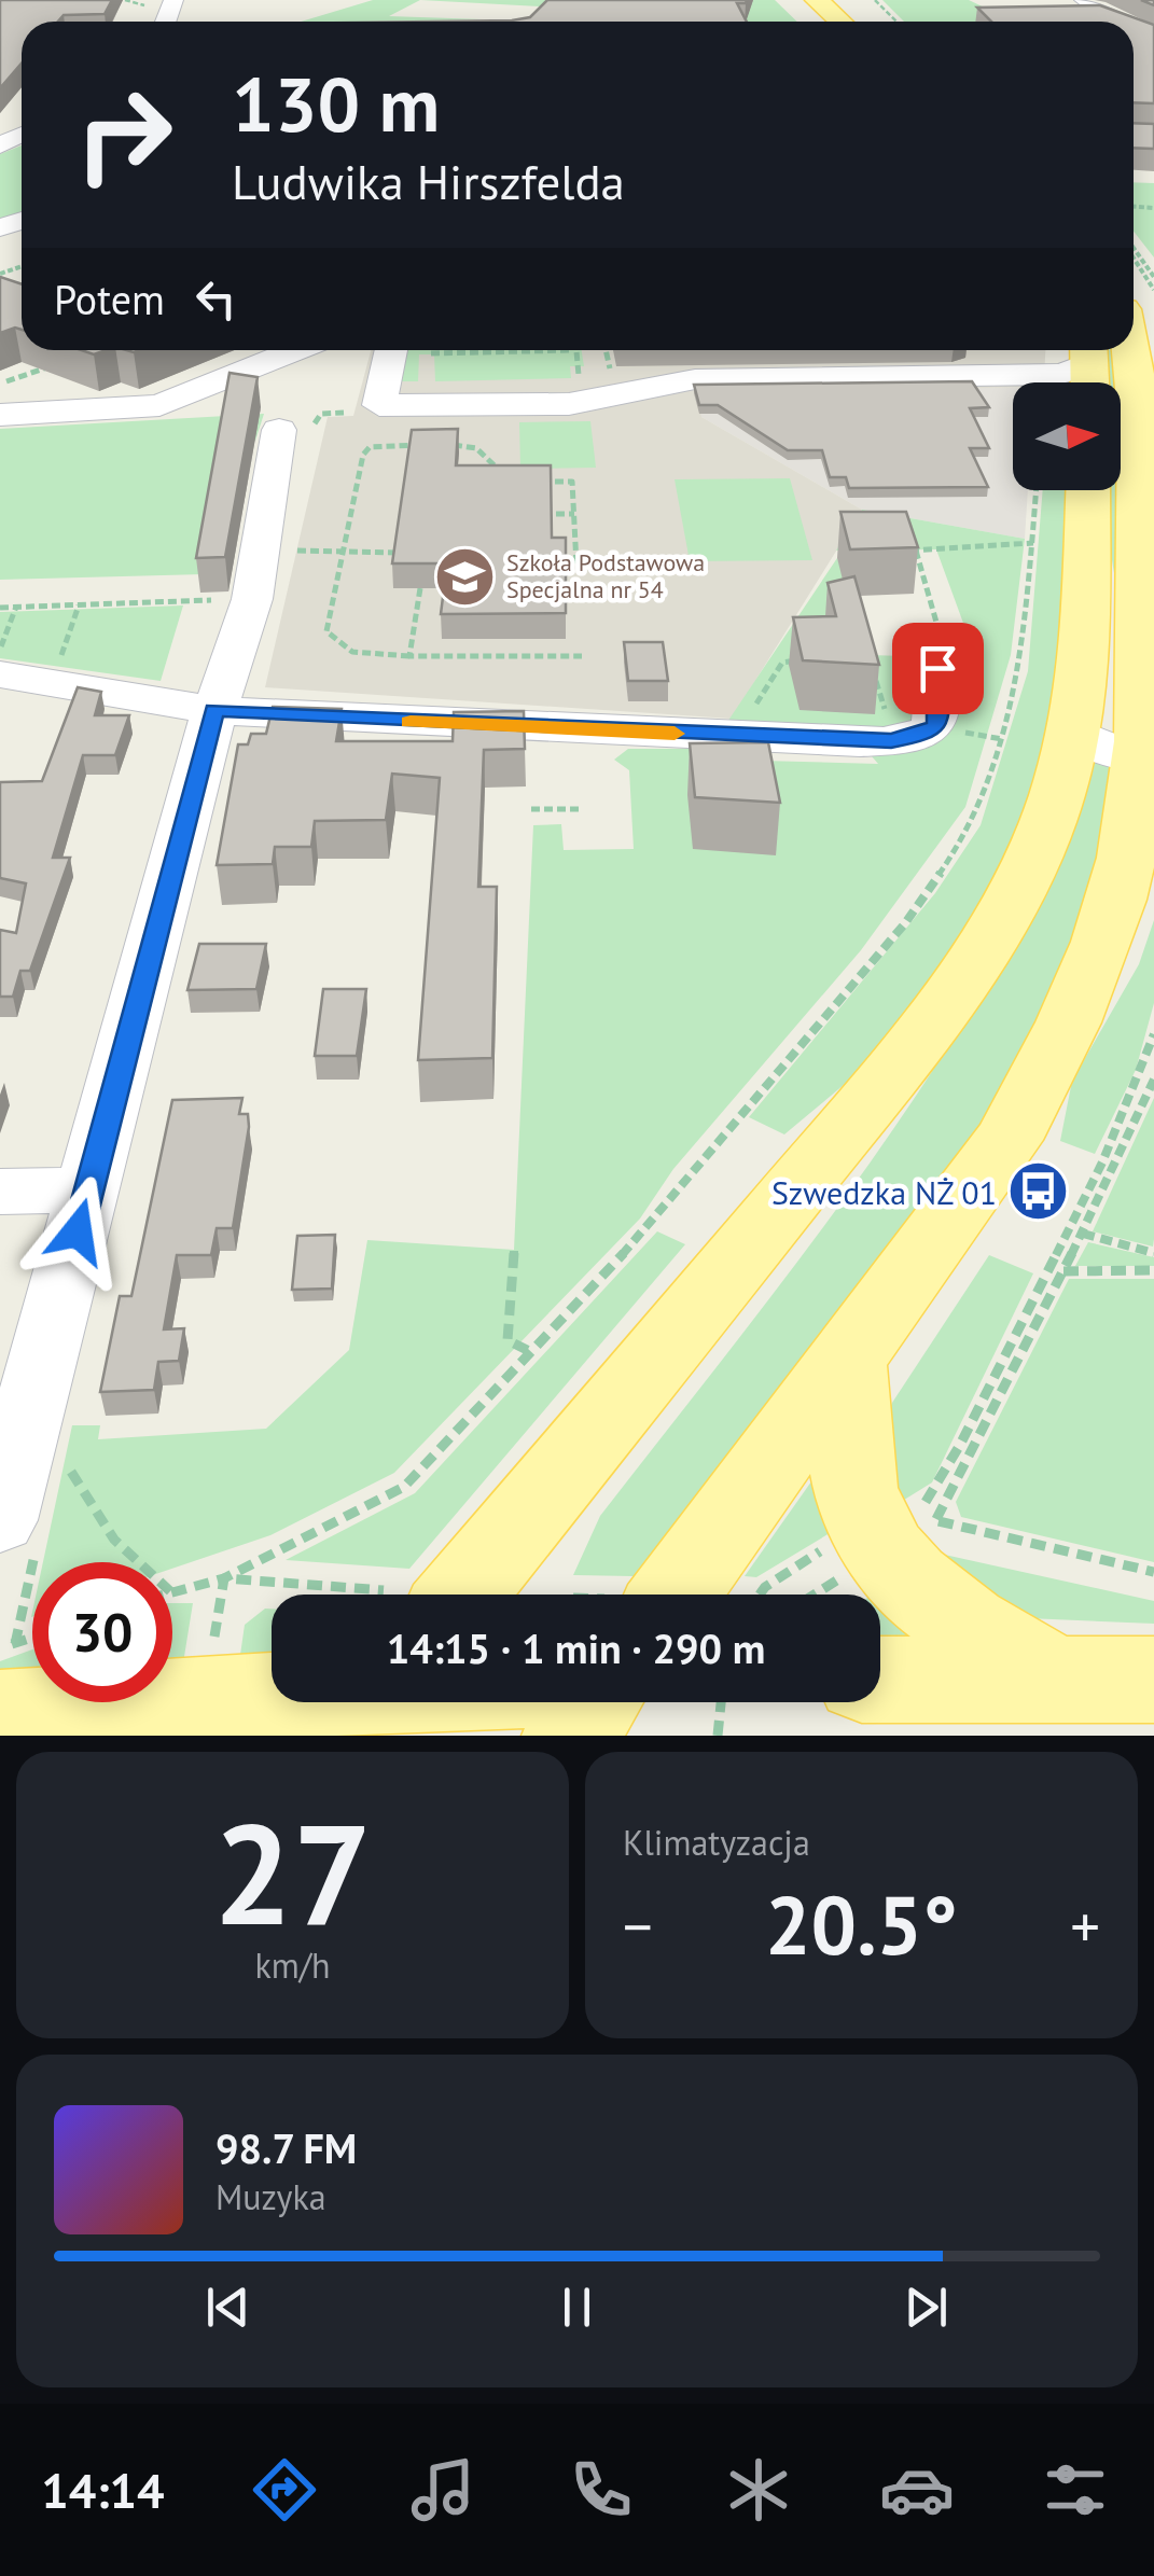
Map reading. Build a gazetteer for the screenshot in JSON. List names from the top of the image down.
{
  "places": {
    "school or university": ["Szkoła Podstawowa Specjalna nr 54"],
    "bus stop": ["Szwedzka NŻ 01"]
  },
  "north": "right",
  "page": {
    "turn": ["130 m", "Ludwika Hirszfelda"],
    "then": "Potem",
    "limit": "30",
    "trip": "14:15 · 1 min · 290 m",
    "tile": [
      ["27", "km/h"],
      "Klimatyzacja"
    ],
    "heat": ["−", "20.5°", "+"],
    "song": ["98.7 FM", "Muzyka"],
    "tabs": "14:14"
  }
}
